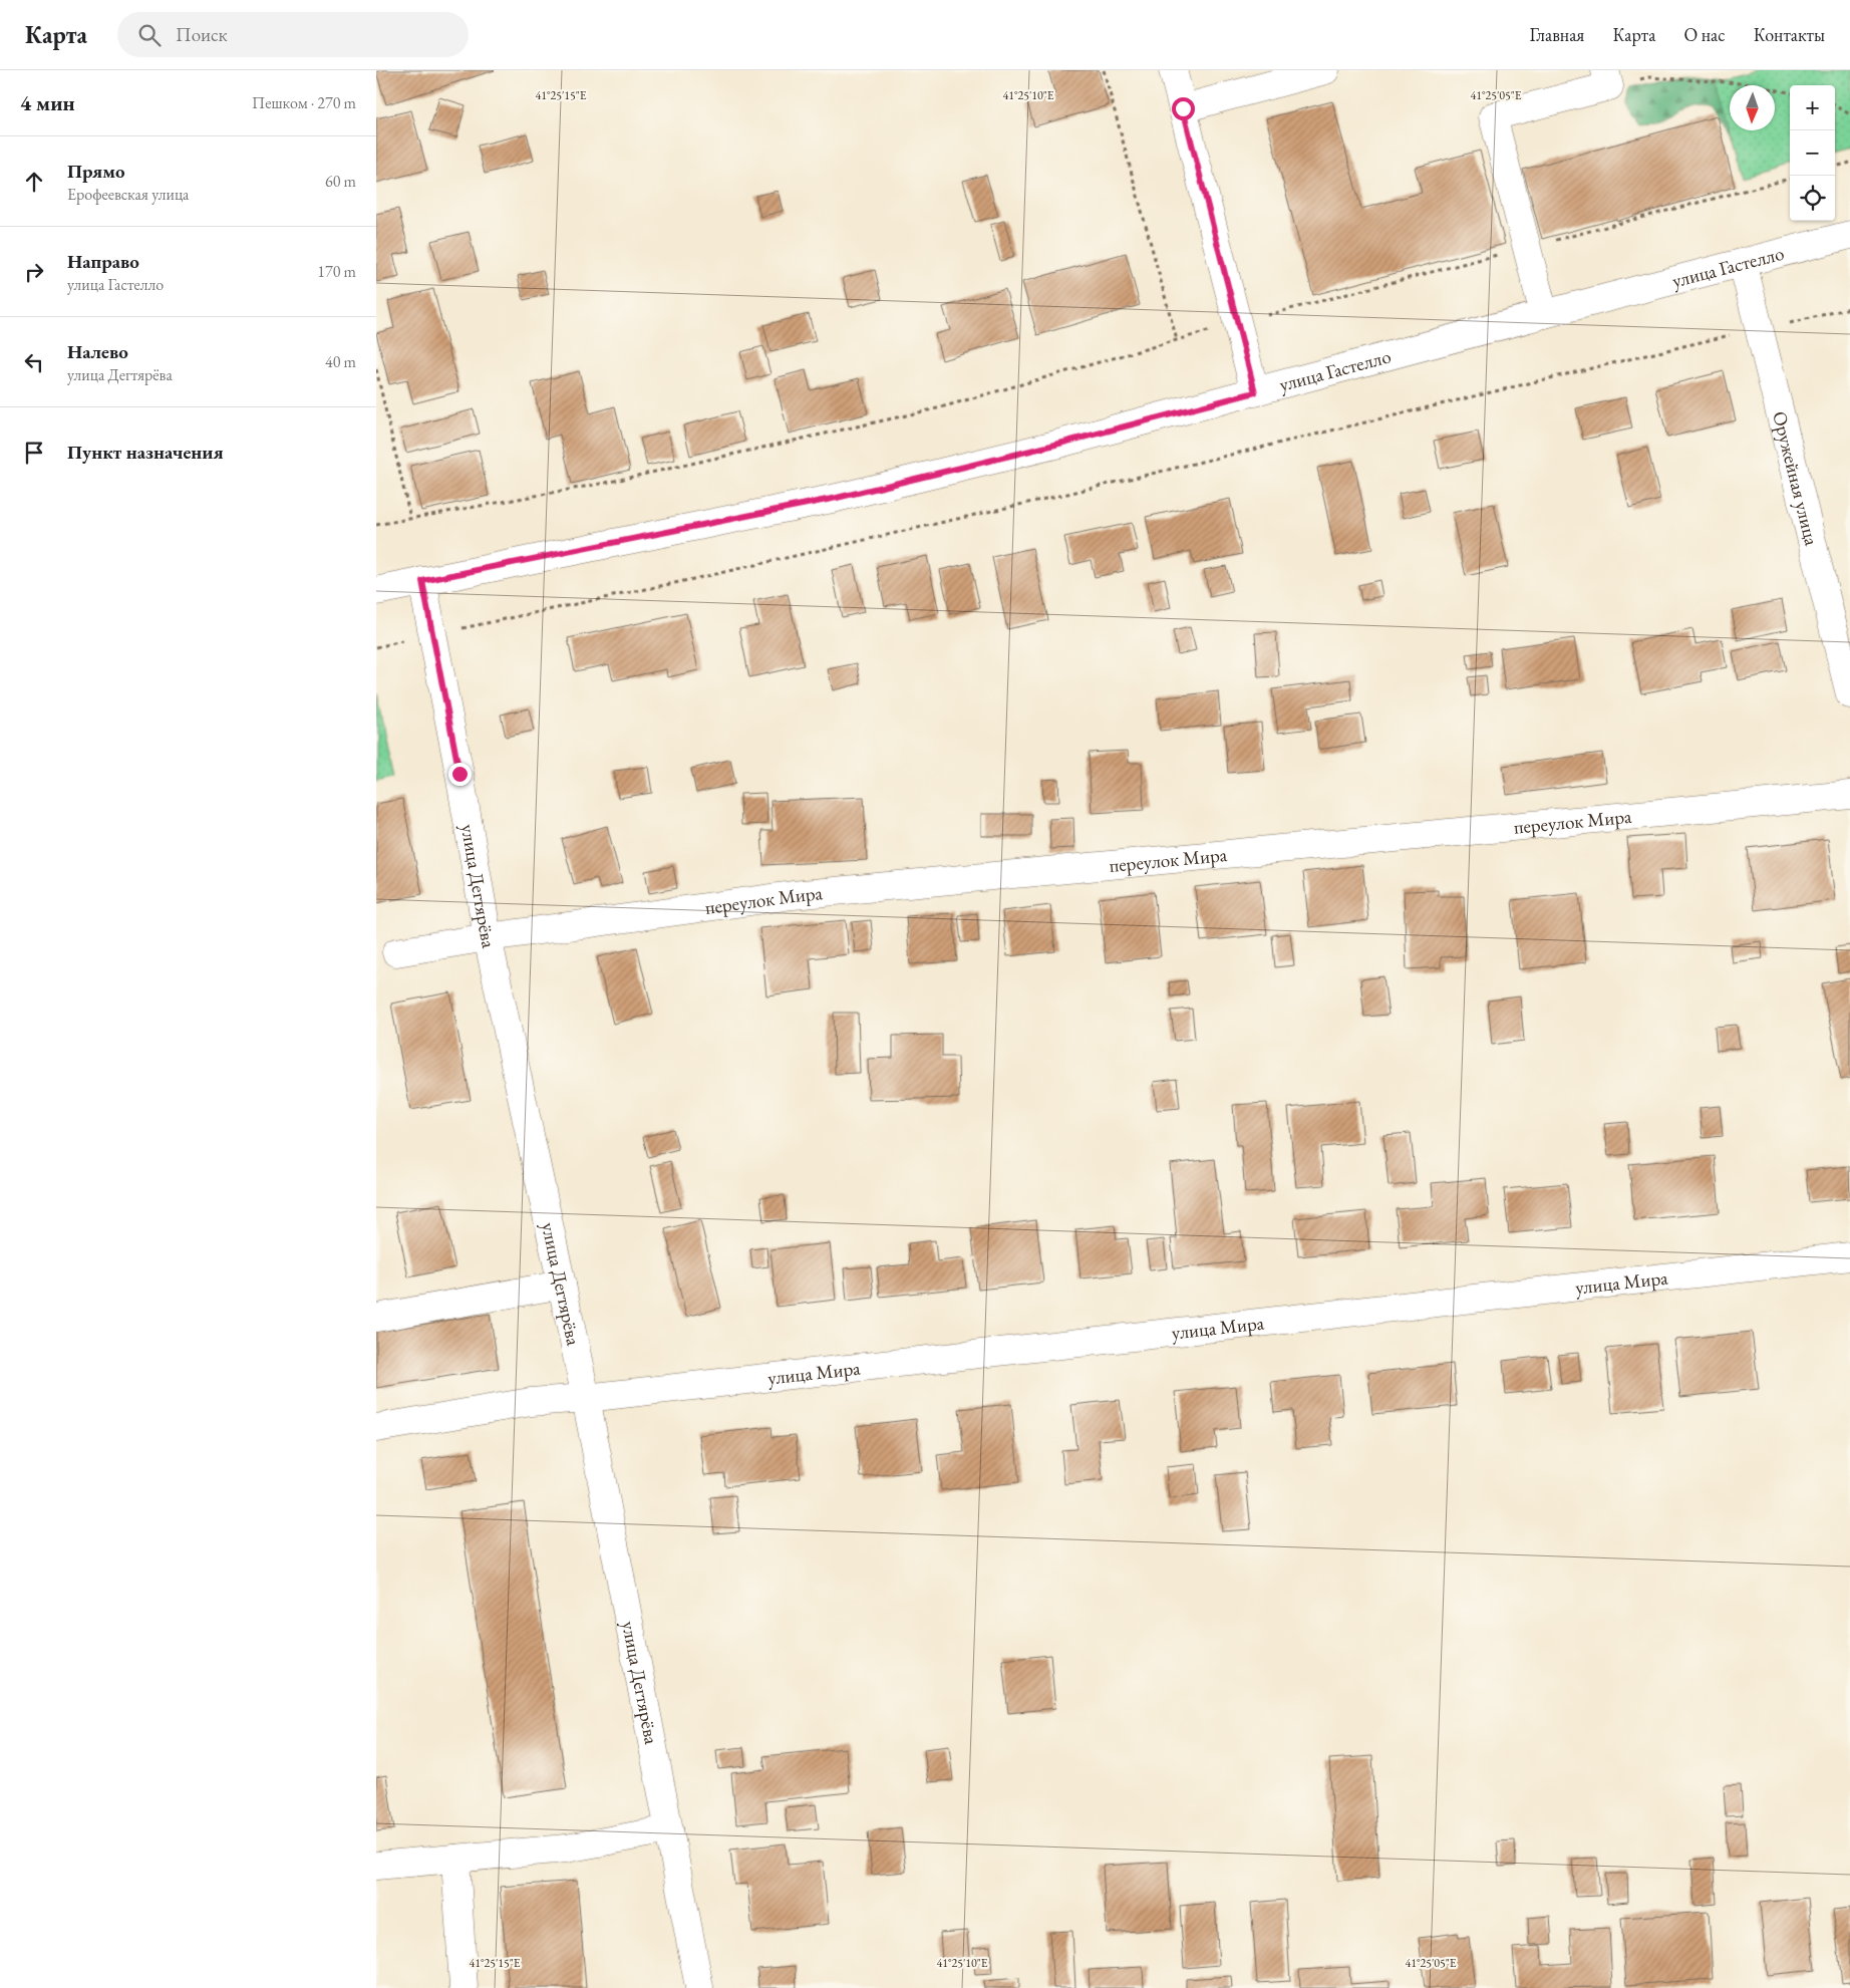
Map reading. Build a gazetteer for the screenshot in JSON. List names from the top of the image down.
{
  "streets": {
    "street": [
      "улица Гастелло",
      "Оружейная улица",
      "переулок Мира",
      "улица Дегтярёва",
      "улица Мира"
    ]
  },
  "crossings": [
    ["улица Гастелло", "Оружейная улица"],
    ["улица Гастелло", "улица Дегтярёва"],
    ["переулок Мира", "улица Дегтярёва"],
    ["улица Дегтярёва", "улица Мира"]
  ],
  "north": "bottom",
  "page": {
    "header": "Карта",
    "search": "Поиск",
    "nav": [
      "Главная",
      "Карта",
      "О нас",
      "Контакты"
    ],
    "heading": ["4 мин", "Пешком · 270 m"],
    "map_buttons": ["+", "−"],
    "list": [
      ["Прямо", "Ерофеевская улица", "60 m"],
      ["Направо", "улица Гастелло", "170 m"],
      ["Налево", "улица Дегтярёва", "40 m"],
      "Пункт назначения"
    ]
  },
  "coordinates": ["41°25'15\"E", "41°25'10\"E", "41°25'05\"E"]
}
